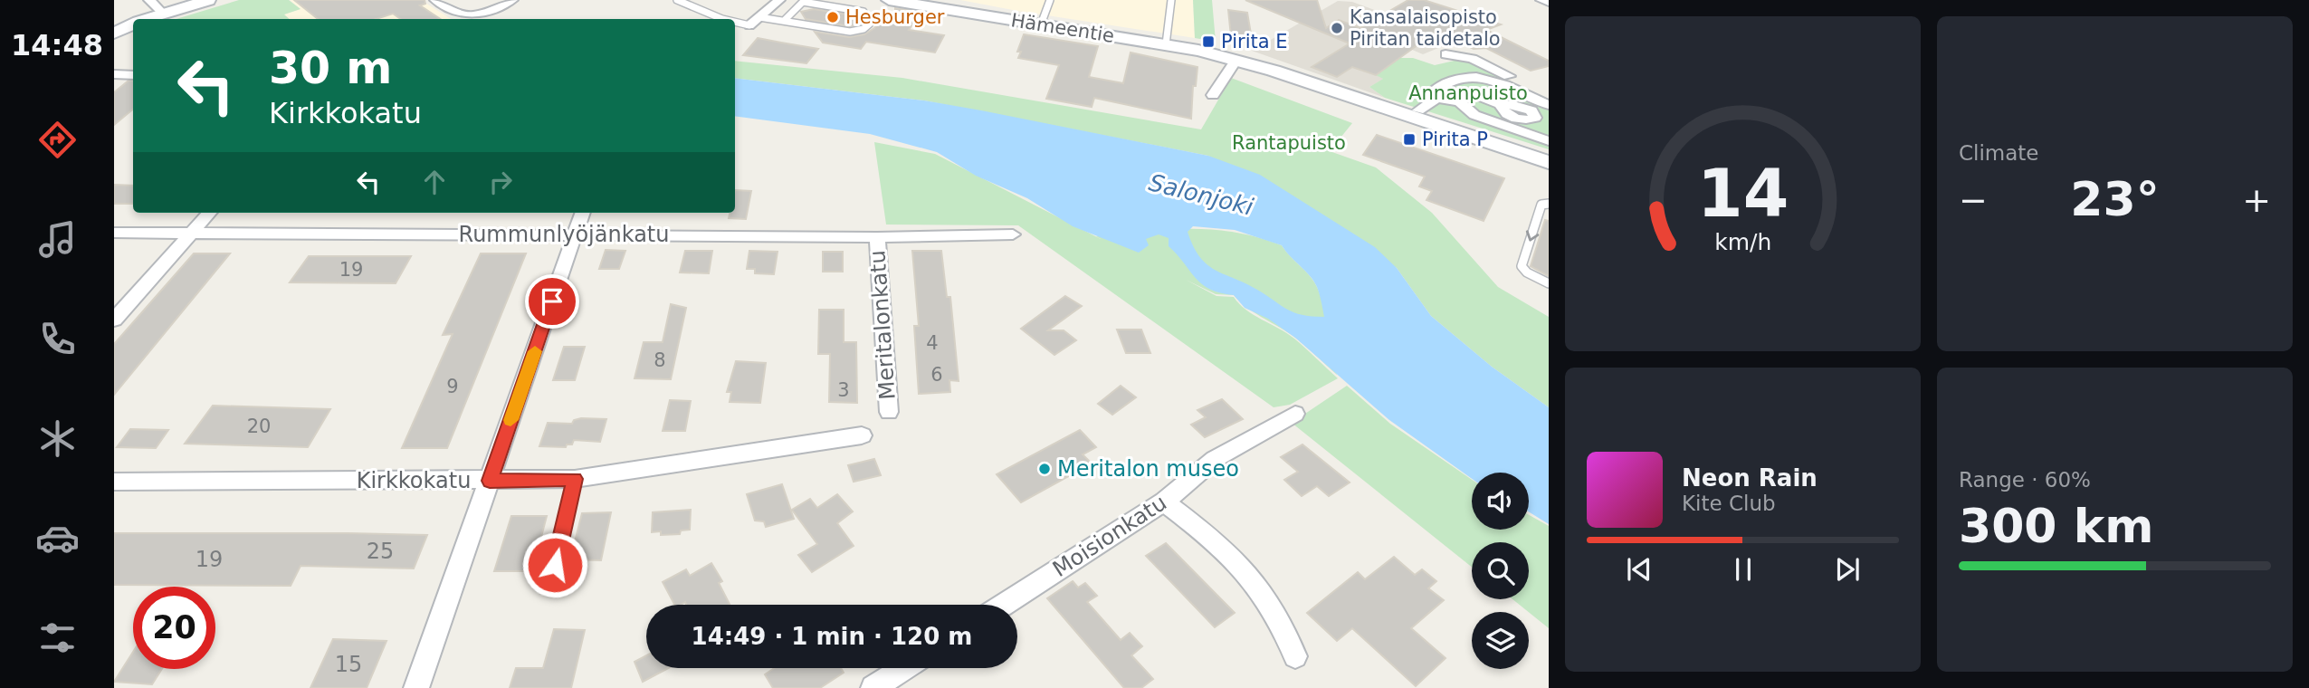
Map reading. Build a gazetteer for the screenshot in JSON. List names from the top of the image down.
{
  "streets": {
    "main road": ["Hämeentie"],
    "street": [
      "Rummunlyöjänkatu",
      "Meritalonkatu",
      "Kirkkokatu",
      "Moisionkatu"
    ]
  },
  "crossings": [
    ["Rummunlyöjänkatu", "Meritalonkatu"]
  ],
  "water": ["Salonjoki"],
  "parks": ["Annanpuisto", "Rantapuisto"],
  "places": {
    "other": ["Hesburger", "Kansalaisopisto Piritan taidetalo", "Meritalon museo"],
    "transit": ["Pirita E", "Pirita P"]
  },
  "house_numbers": [
    "19",
    "4",
    "8",
    "6",
    "9",
    "3",
    "20",
    "25",
    "19",
    "15"
  ],
  "page": {
    "tabs": "14:48",
    "tile": [
      "Climate",
      ["Range · 60%", "300 km"]
    ],
    "turn": ["30 m", "Kirkkokatu"],
    "heat": ["−", "23°", "+"],
    "song": ["Neon Rain", "Kite Club"],
    "limit": "20",
    "trip": "14:49 · 1 min · 120 m",
    "gauge": ["14", "km/h"]
  }
}
